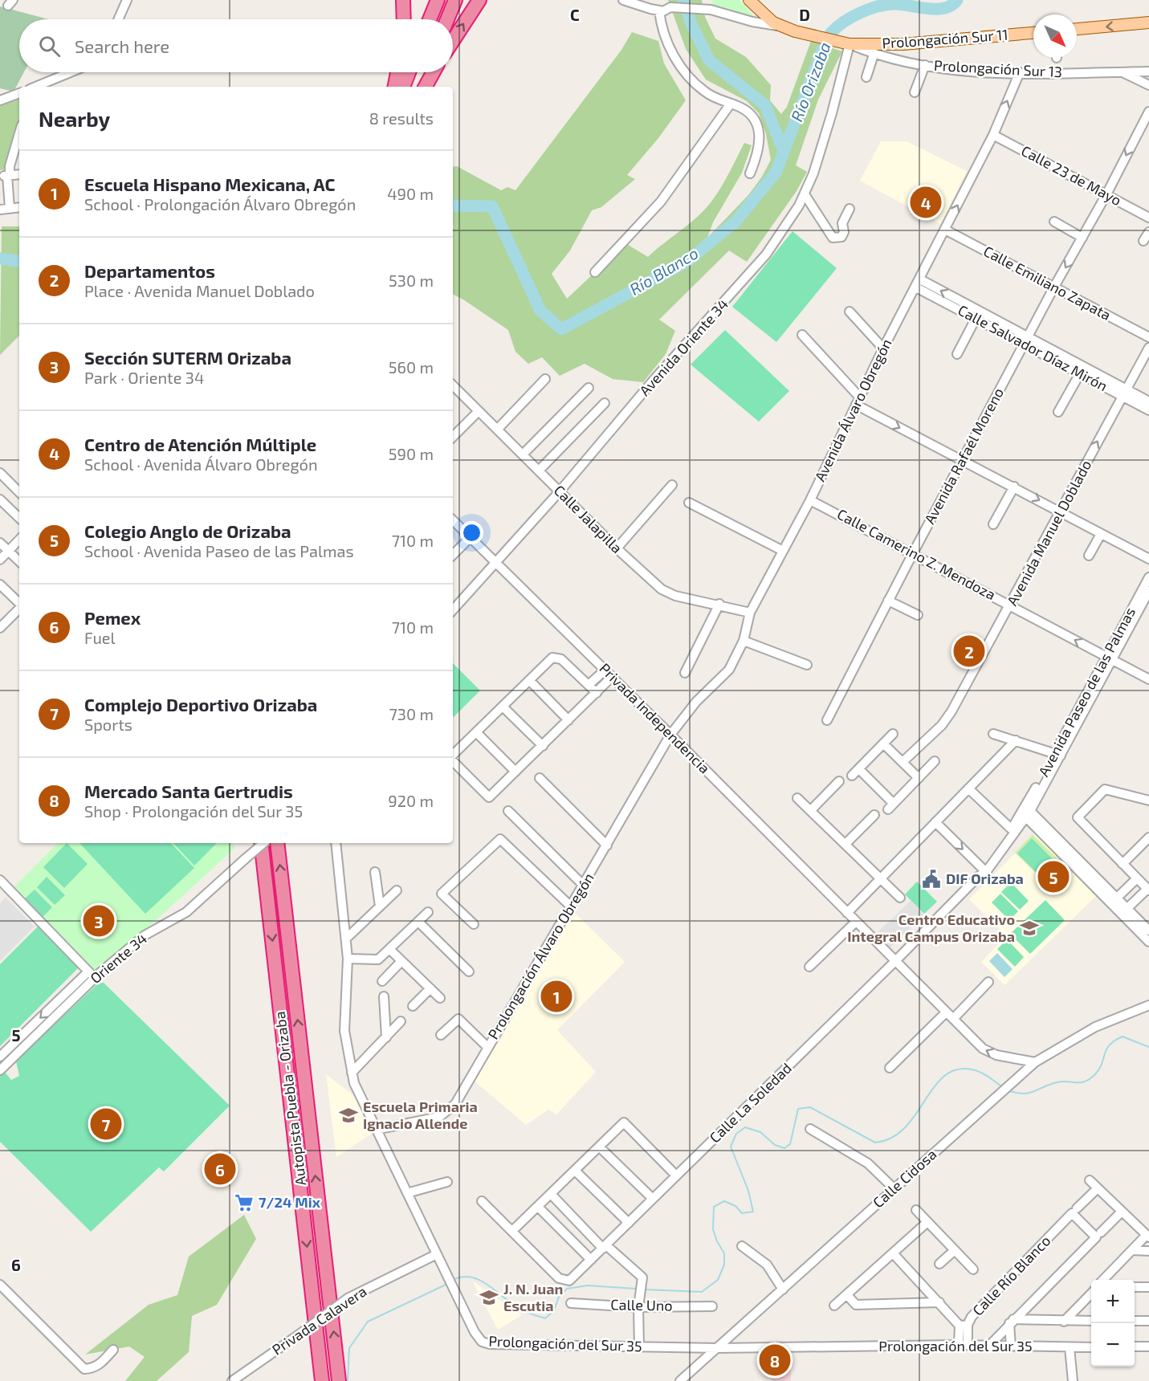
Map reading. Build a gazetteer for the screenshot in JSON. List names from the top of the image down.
{
  "streets": {
    "highway": ["Autopista Puebla - Orizaba"],
    "main road": ["Prolongación Sur 11"],
    "street": [
      "Prolongación Sur 13",
      "Calle 23 de Mayo",
      "Calle Emiliano Zapata",
      "Avenida Oriente 34",
      "Calle Salvador Díaz Mirón",
      "Avenida Álvaro Obregón",
      "Avenida Rafaél Moreno",
      "Calle Jalapilla",
      "Avenida Manuel Doblado",
      "Calle Camerino Z. Mendoza",
      "Avenida Paseo de las Palmas",
      "Privada Independencia",
      "Prolongación Álvaro Obregón",
      "Oriente 34",
      "Calle La Soledad",
      "Calle Cidosa",
      "Calle Río Blanco",
      "Calle Uno",
      "Privada Calavera",
      "Prolongación del Sur 35"
    ]
  },
  "crossings": [
    ["Prolongación Sur 11", "Prolongación Sur 13"],
    ["Prolongación Sur 11", "Avenida Oriente 34"],
    ["Prolongación Sur 13", "Avenida Oriente 34"],
    ["Prolongación Sur 13", "Avenida Álvaro Obregón"],
    ["Calle 23 de Mayo", "Avenida Álvaro Obregón"],
    ["Calle 23 de Mayo", "Avenida Rafaél Moreno"],
    ["Calle Emiliano Zapata", "Avenida Álvaro Obregón"],
    ["Calle Emiliano Zapata", "Avenida Rafaél Moreno"],
    ["Avenida Oriente 34", "Calle Jalapilla"],
    ["Avenida Oriente 34", "Privada Independencia"],
    ["Calle Salvador Díaz Mirón", "Avenida Álvaro Obregón"],
    ["Calle Salvador Díaz Mirón", "Avenida Rafaél Moreno"],
    ["Calle Salvador Díaz Mirón", "Avenida Manuel Doblado"],
    ["Avenida Álvaro Obregón", "Calle Jalapilla"],
    ["Avenida Álvaro Obregón", "Calle Camerino Z. Mendoza"],
    ["Avenida Álvaro Obregón", "Privada Independencia"],
    ["Avenida Álvaro Obregón", "Prolongación Álvaro Obregón"],
    ["Avenida Rafaél Moreno", "Calle Camerino Z. Mendoza"],
    ["Avenida Manuel Doblado", "Calle Camerino Z. Mendoza"],
    ["Calle Camerino Z. Mendoza", "Avenida Paseo de las Palmas"],
    ["Avenida Paseo de las Palmas", "Privada Independencia"],
    ["Avenida Paseo de las Palmas", "Calle La Soledad"],
    ["Privada Independencia", "Prolongación Álvaro Obregón"],
    ["Privada Independencia", "Calle La Soledad"],
    ["Privada Independencia", "Calle Cidosa"],
    ["Prolongación Álvaro Obregón", "Prolongación del Sur 35"],
    ["Calle Cidosa", "Prolongación del Sur 35"],
    ["Calle Río Blanco", "Prolongación del Sur 35"],
    ["Privada Calavera", "Prolongación del Sur 35"]
  ],
  "water": ["Río Orizaba", "Río Blanco"],
  "places": {
    "public building": ["DIF Orizaba"],
    "school or university": ["Centro Educativo Integral Campus Orizaba", "Escuela Primaria Ignacio Allende", "J. N. Juan Escutia"],
    "supermarket": ["7/24 Mix"]
  },
  "north": "bottom right",
  "page": {
    "search": "Search here",
    "heading": ["Nearby", "8 results"],
    "list": [
      {
        "mark": "1",
        "name": "Escuela Hispano Mexicana, AC",
        "note": "School · Prolongación Álvaro Obregón",
        "value": "490 m"
      },
      {
        "mark": "2",
        "name": "Departamentos",
        "note": "Place · Avenida Manuel Doblado",
        "value": "530 m"
      },
      {
        "mark": "3",
        "name": "Sección SUTERM Orizaba",
        "note": "Park · Oriente 34",
        "value": "560 m"
      },
      {
        "mark": "4",
        "name": "Centro de Atención Múltiple",
        "note": "School · Avenida Álvaro Obregón",
        "value": "590 m"
      },
      {
        "mark": "5",
        "name": "Colegio Anglo de Orizaba",
        "note": "School · Avenida Paseo de las Palmas",
        "value": "710 m"
      },
      {
        "mark": "6",
        "name": "Pemex",
        "note": "Fuel",
        "value": "710 m"
      },
      {
        "mark": "7",
        "name": "Complejo Deportivo Orizaba",
        "note": "Sports",
        "value": "730 m"
      },
      {
        "mark": "8",
        "name": "Mercado Santa Gertrudis",
        "note": "Shop · Prolongación del Sur 35",
        "value": "920 m"
      }
    ],
    "pins": [
      "4",
      "2",
      "5",
      "3",
      "1",
      "7",
      "6",
      "8"
    ],
    "map_buttons": ["+", "−"]
  },
  "grid": {
    "columns": ["C", "D"],
    "rows": ["5", "6"]
  }
}
